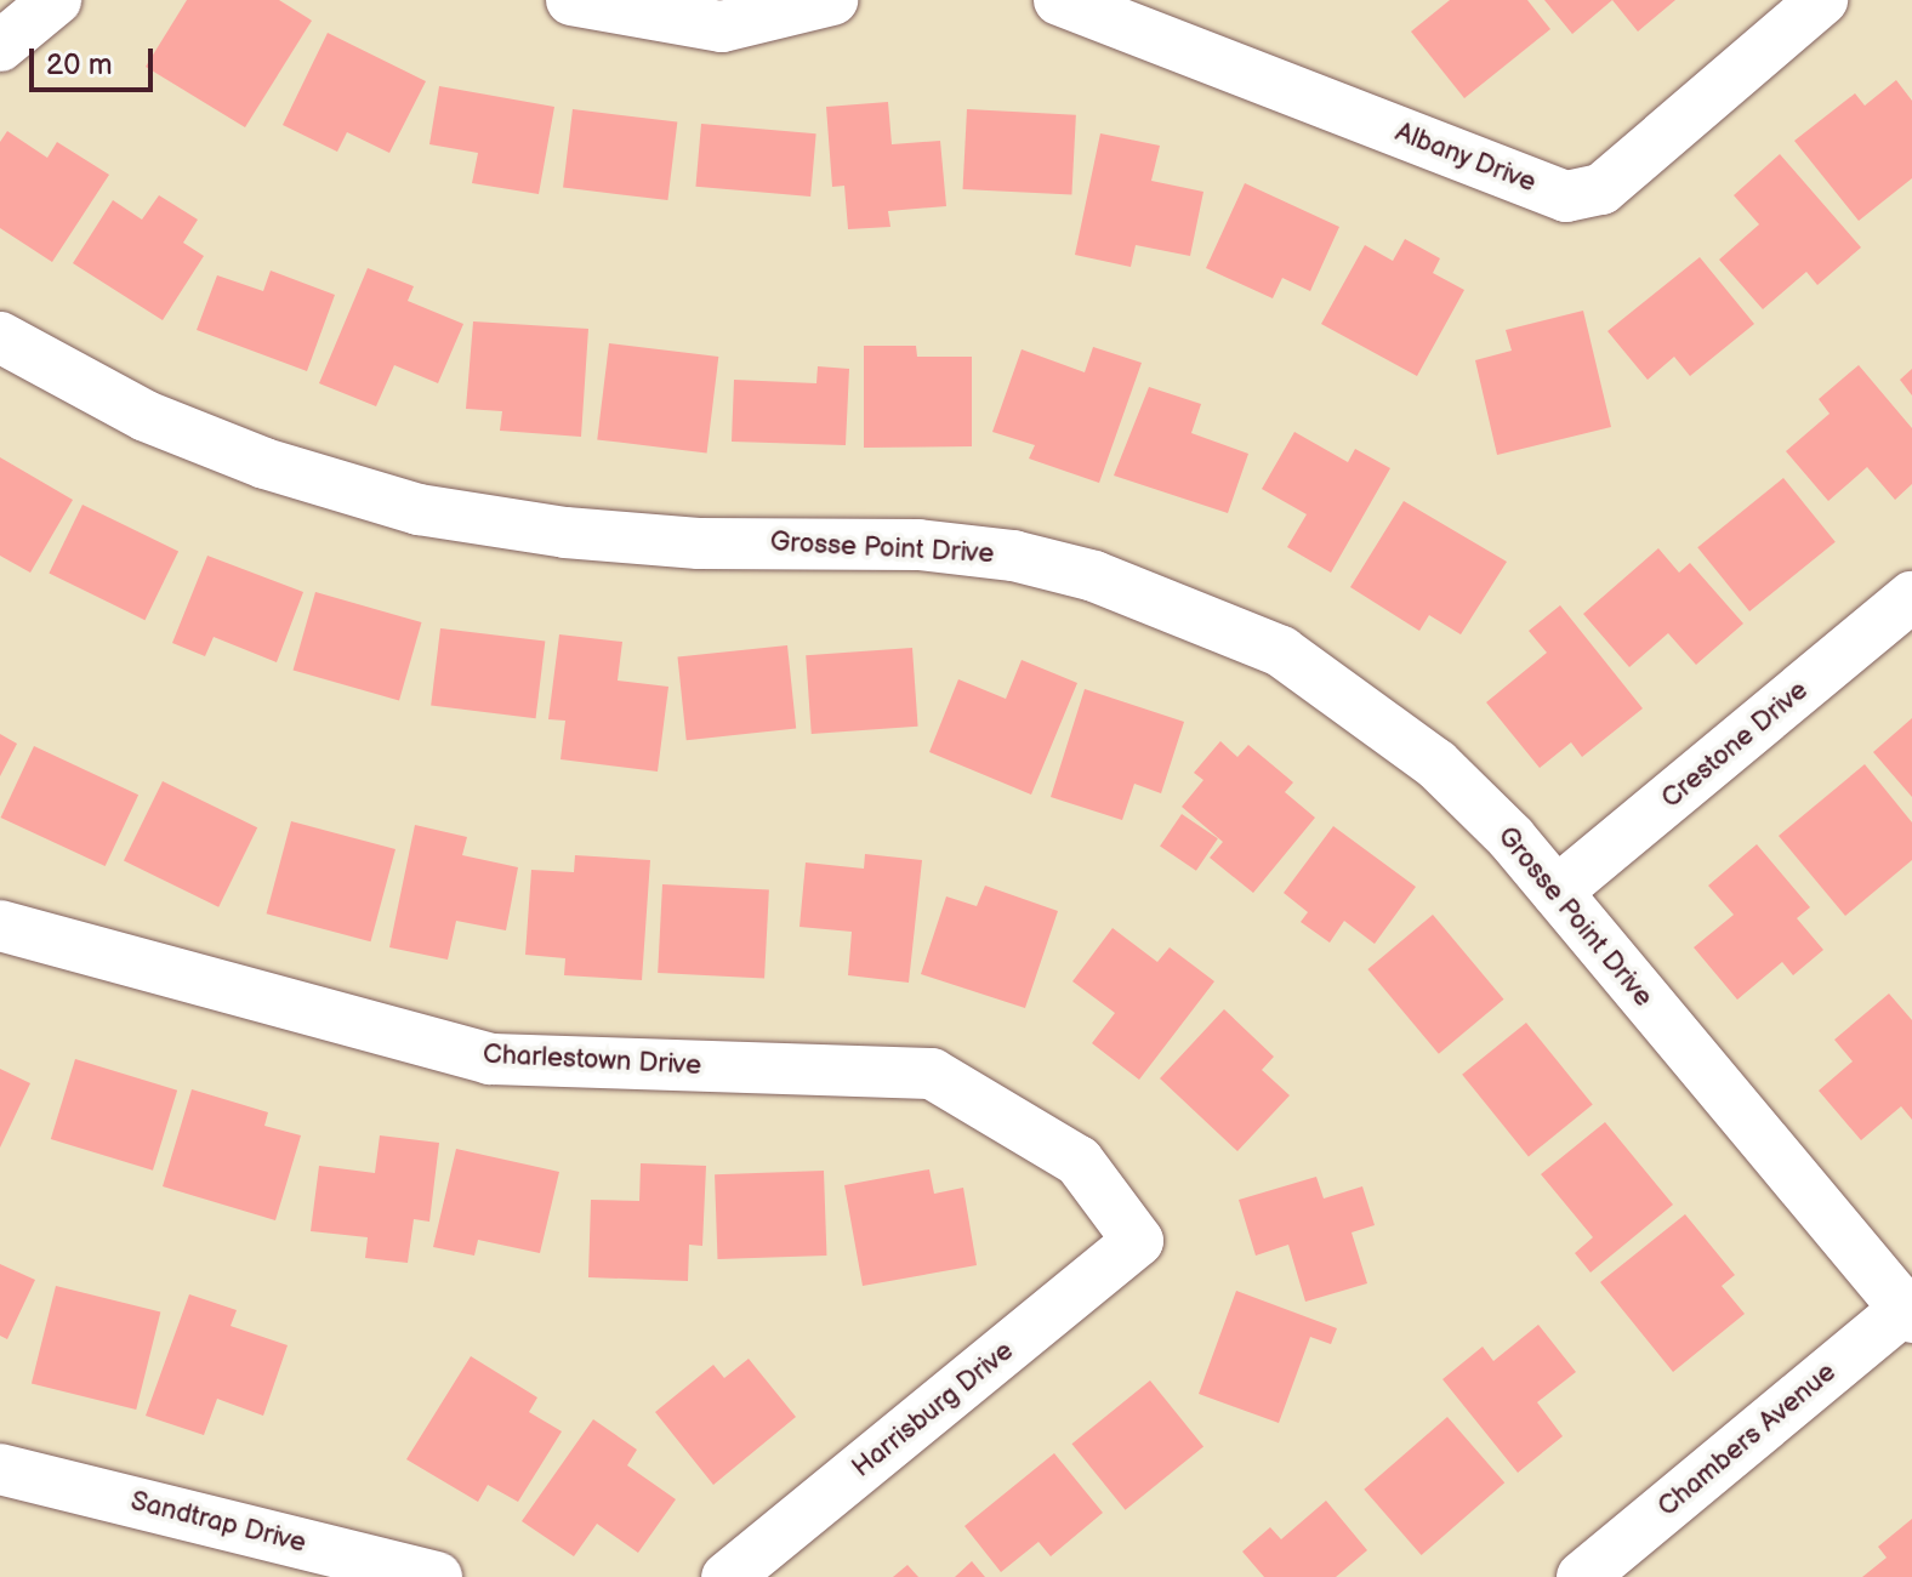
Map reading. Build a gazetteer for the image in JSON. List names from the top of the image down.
{
  "streets": {
    "street": [
      "Albany Drive",
      "Grosse Point Drive",
      "Crestone Drive",
      "Charlestown Drive",
      "Harrisburg Drive",
      "Chambers Avenue",
      "Sandtrap Drive"
    ]
  },
  "crossings": [
    ["Grosse Point Drive", "Crestone Drive"],
    ["Grosse Point Drive", "Chambers Avenue"],
    ["Charlestown Drive", "Harrisburg Drive"]
  ],
  "scale_bar": "20 m"
}
